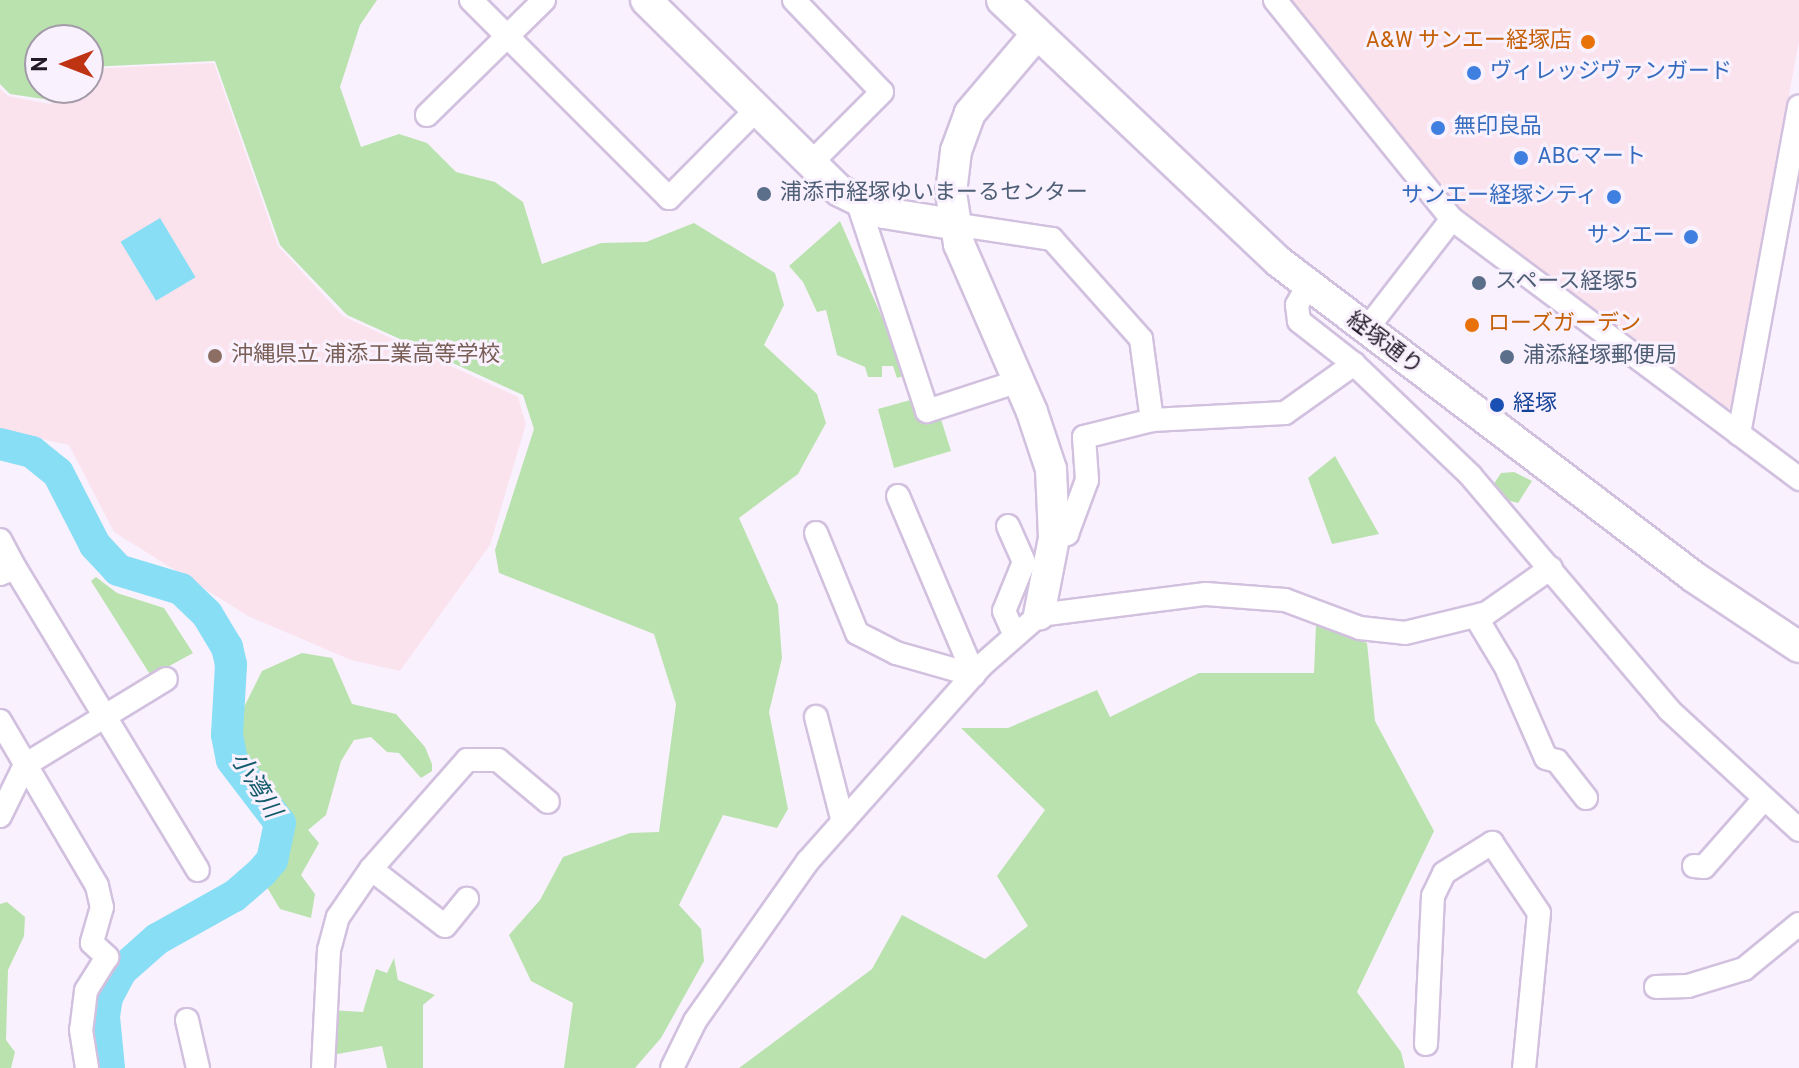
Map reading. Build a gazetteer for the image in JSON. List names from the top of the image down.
{
  "streets": {
    "street": ["経塚通り"]
  },
  "water": ["小湾川"],
  "places": [
    "A&W サンエー経塚店",
    "ヴィレッジヴァンガード",
    "無印良品",
    "ABCマート",
    "浦添市経塚ゆいまーるセンター",
    "サンエー経塚シティ",
    "サンエー",
    "スペース経塚5",
    "ローズガーデン",
    "沖縄県立 浦添工業高等学校",
    "浦添経塚郵便局",
    "経塚"
  ],
  "north": "left"
}
